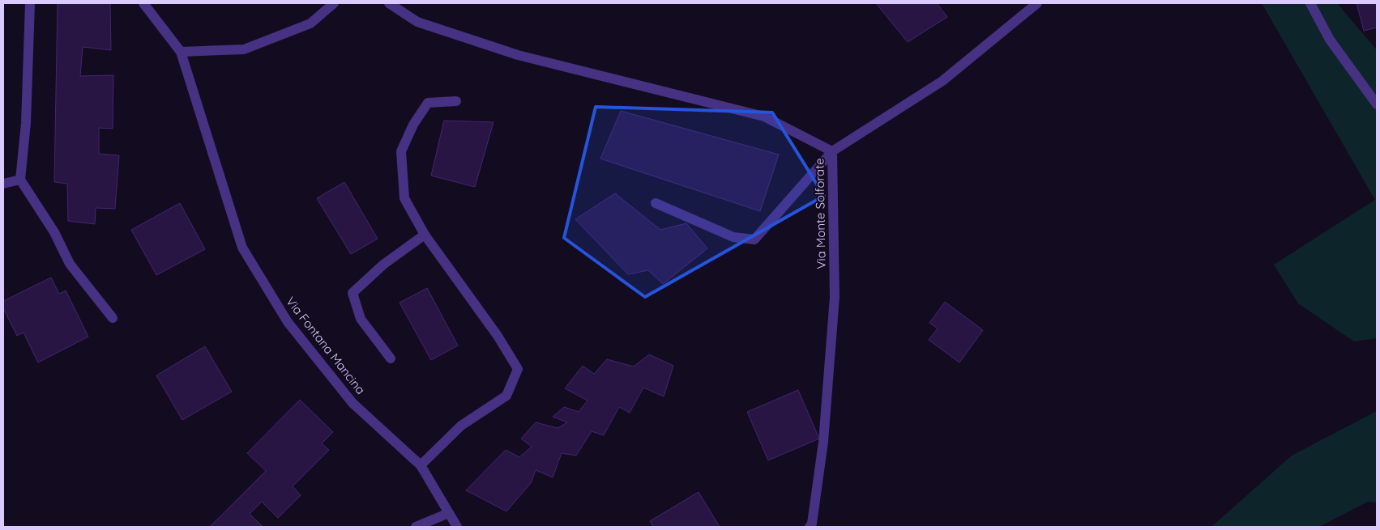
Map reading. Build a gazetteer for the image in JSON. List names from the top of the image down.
{
  "streets": {
    "street": ["Via Monte Solforate", "Via Fontana Mancina"]
  }
}
